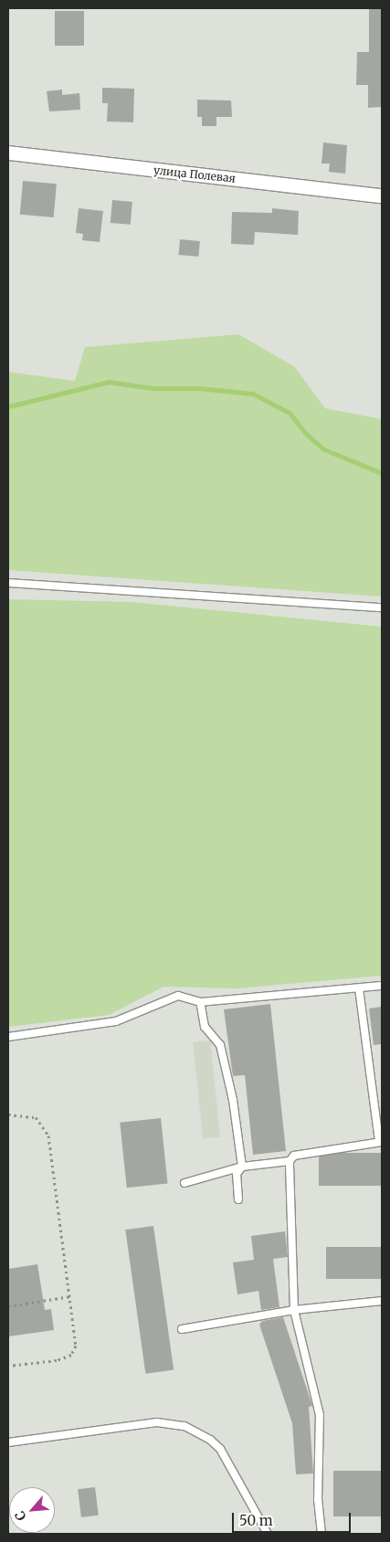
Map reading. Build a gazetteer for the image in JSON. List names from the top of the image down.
{
  "streets": {
    "street": ["улица Полевая"]
  },
  "scale_bar": "50 m",
  "north": "bottom left"
}
